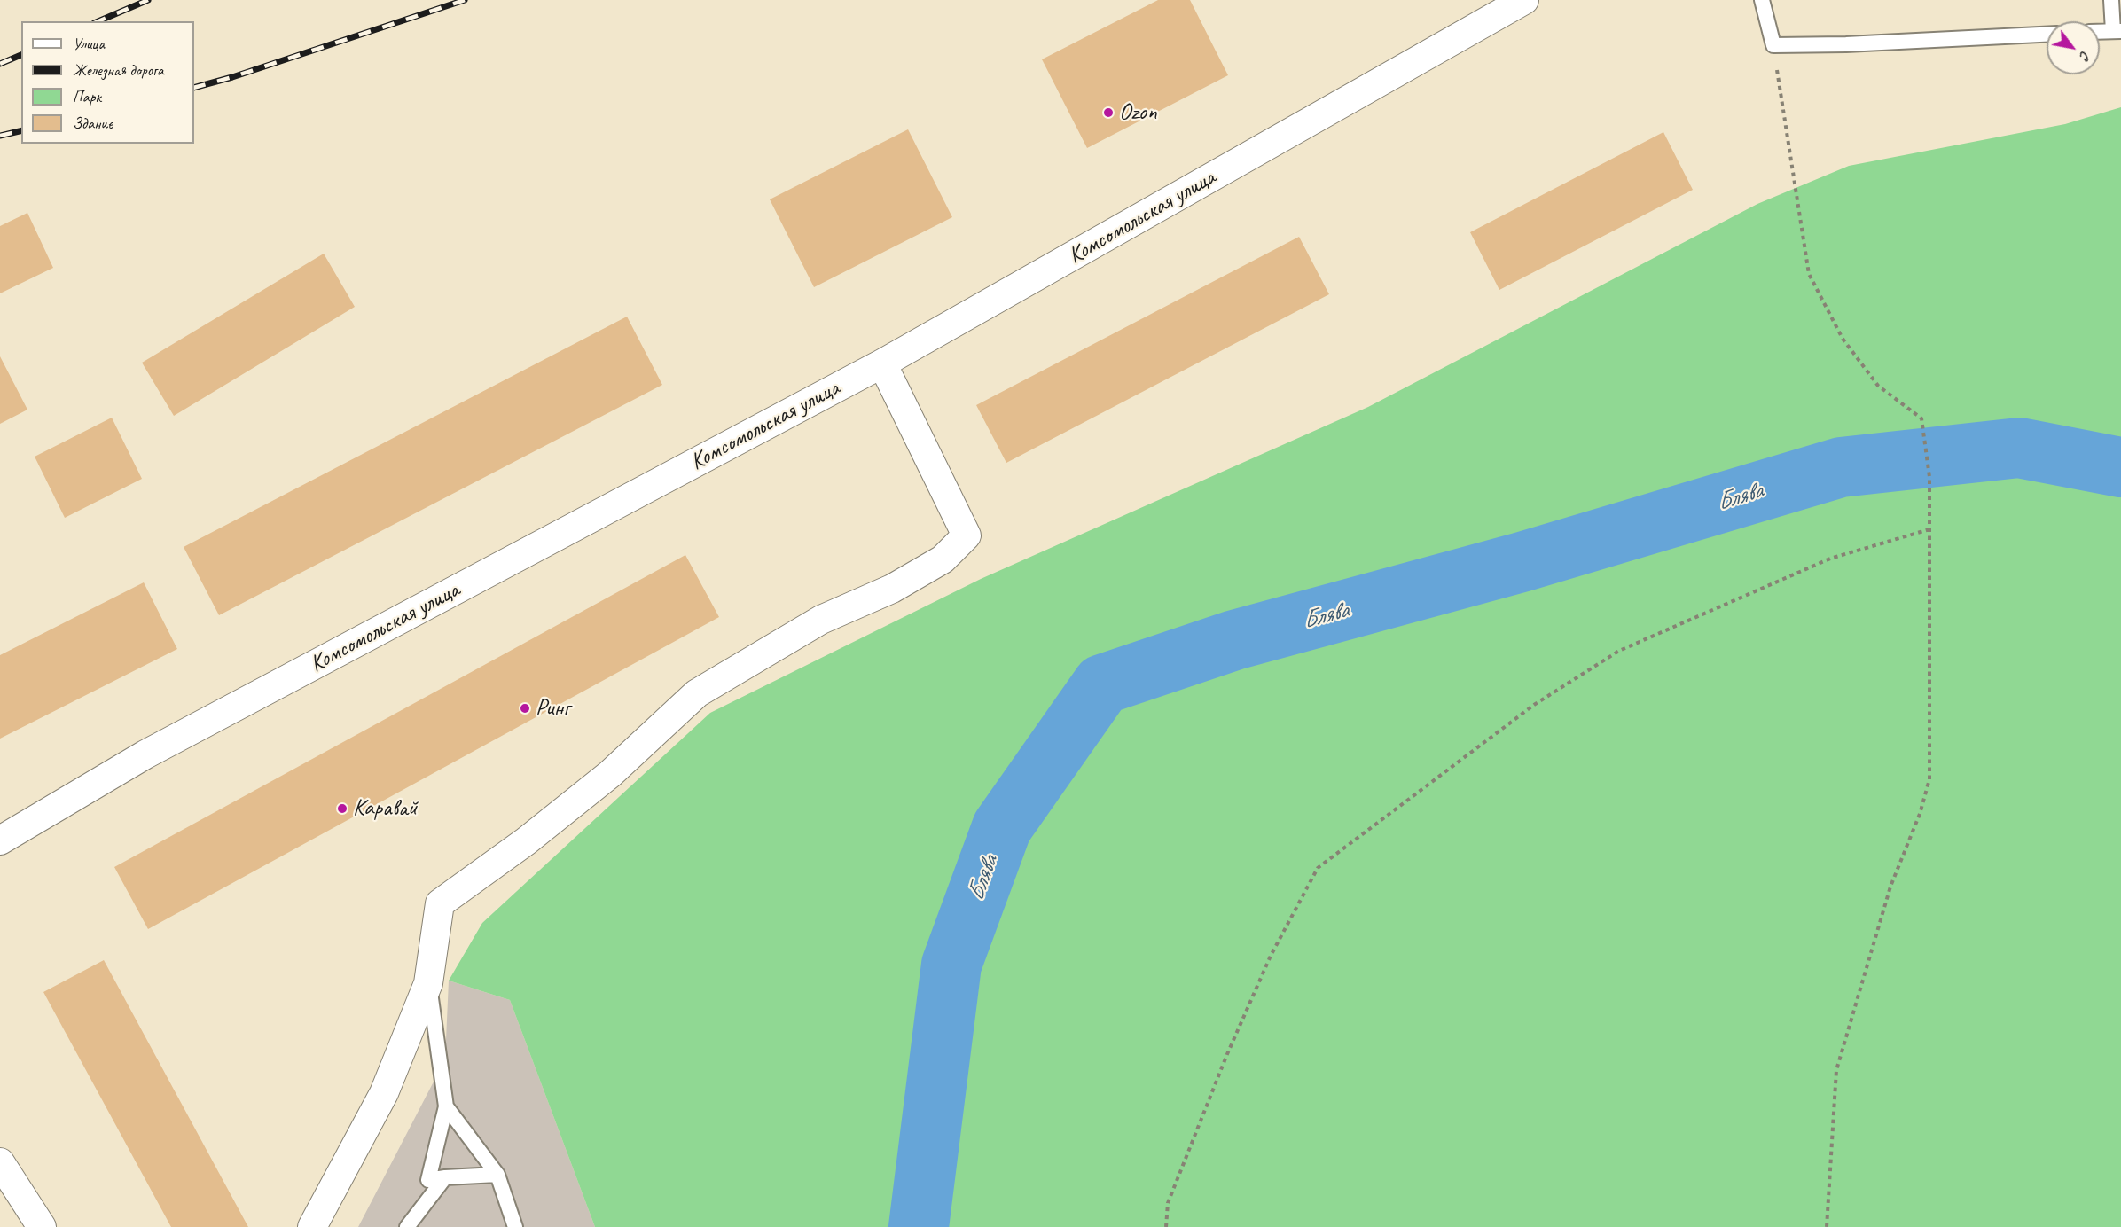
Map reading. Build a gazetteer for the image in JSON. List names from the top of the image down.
{
  "streets": {
    "street": ["Комсомольская улица"]
  },
  "water": ["Блява"],
  "places": ["Ozon", "Ринг", "Каравай"],
  "legend": [
    "Улица",
    "Железная дорога",
    "Парк",
    "Здание"
  ],
  "north": "bottom right"
}
